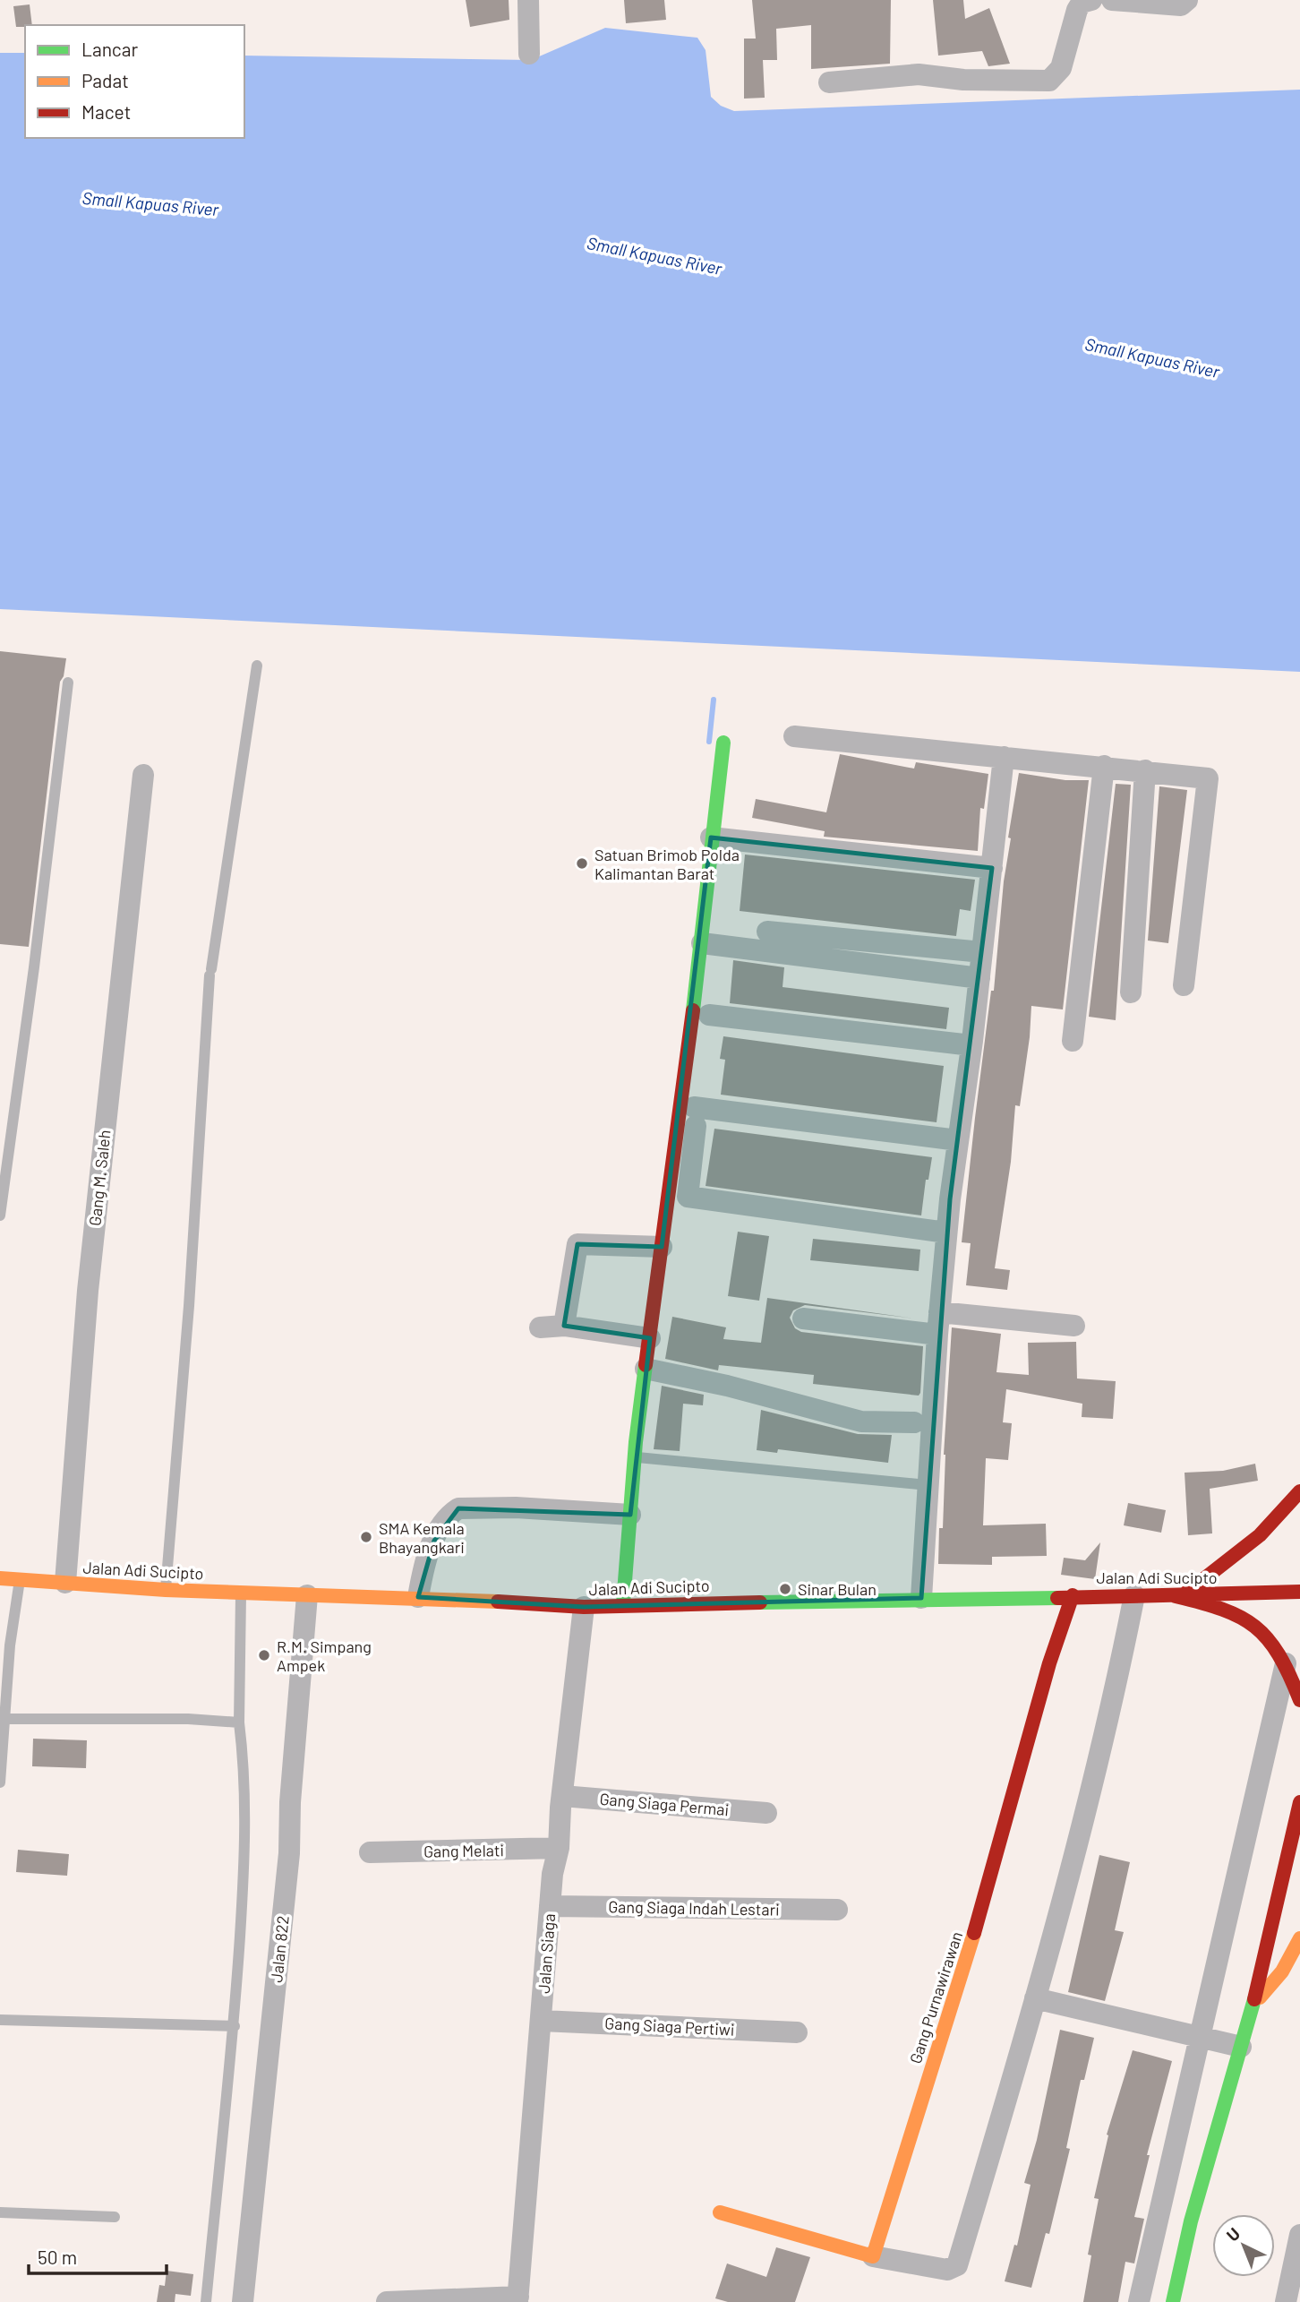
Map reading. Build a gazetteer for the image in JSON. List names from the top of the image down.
{
  "streets": {
    "main road": ["Jalan Adi Sucipto", "Gang Purnawirawan"],
    "street": [
      "Gang M. Saleh",
      "Gang Siaga Permai",
      "Gang Melati",
      "Gang Siaga Indah Lestari",
      "Jalan 822",
      "Jalan Siaga",
      "Gang Siaga Pertiwi"
    ]
  },
  "crossings": [
    ["Gang M. Saleh", "Jalan Adi Sucipto"],
    ["Jalan Adi Sucipto", "Jalan 822"],
    ["Jalan Adi Sucipto", "Jalan Siaga"],
    ["Jalan Adi Sucipto", "Gang Purnawirawan"],
    ["Gang Siaga Permai", "Jalan Siaga"],
    ["Gang Melati", "Jalan Siaga"],
    ["Gang Siaga Indah Lestari", "Jalan Siaga"],
    ["Jalan Siaga", "Gang Siaga Pertiwi"]
  ],
  "water": ["Small Kapuas River"],
  "places": [
    "Satuan Brimob Polda Kalimantan Barat",
    "SMA Kemala Bhayangkari",
    "Sinar Bulan",
    "R.M. Simpang Ampek"
  ],
  "legend": ["Lancar", "Padat", "Macet"],
  "scale_bar": "50 m",
  "north": "top left"
}
